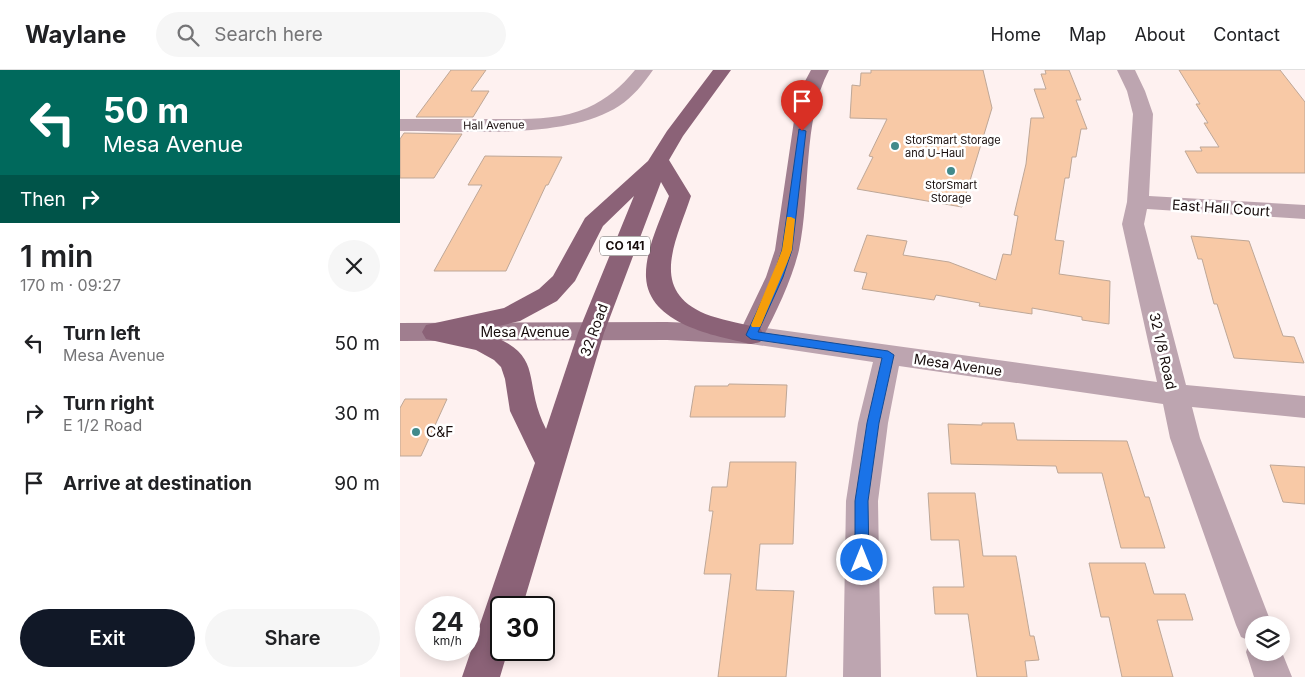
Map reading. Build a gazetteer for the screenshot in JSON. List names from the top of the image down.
{
  "streets": {
    "main road": ["CO 141", "32 Road"],
    "street": [
      "Hall Avenue",
      "East Hall Court",
      "Mesa Avenue",
      "32 1/8 Road"
    ]
  },
  "crossings": [
    ["East Hall Court", "32 1/8 Road"],
    ["32 Road", "Mesa Avenue"],
    ["Mesa Avenue", "32 1/8 Road"]
  ],
  "places": ["StorSmart Storage and U-Haul", "StorSmart Storage", "C&F"],
  "page": {
    "header": "Waylane",
    "search": "Search here",
    "nav": [
      "Home",
      "Map",
      "About",
      "Contact"
    ],
    "turn": ["50 m", "Mesa Avenue"],
    "then": "Then",
    "heading": ["1 min", "170 m · 09:27"],
    "list": [
      {
        "name": "Turn left",
        "note": "Mesa Avenue",
        "value": "50 m"
      },
      {
        "name": "Turn right",
        "note": "E 1/2 Road",
        "value": "30 m"
      },
      {
        "name": "Arrive at destination",
        "value": "90 m"
      }
    ],
    "speed": "24 km/h",
    "limit": "30",
    "buttons": ["Exit", "Share"]
  }
}
